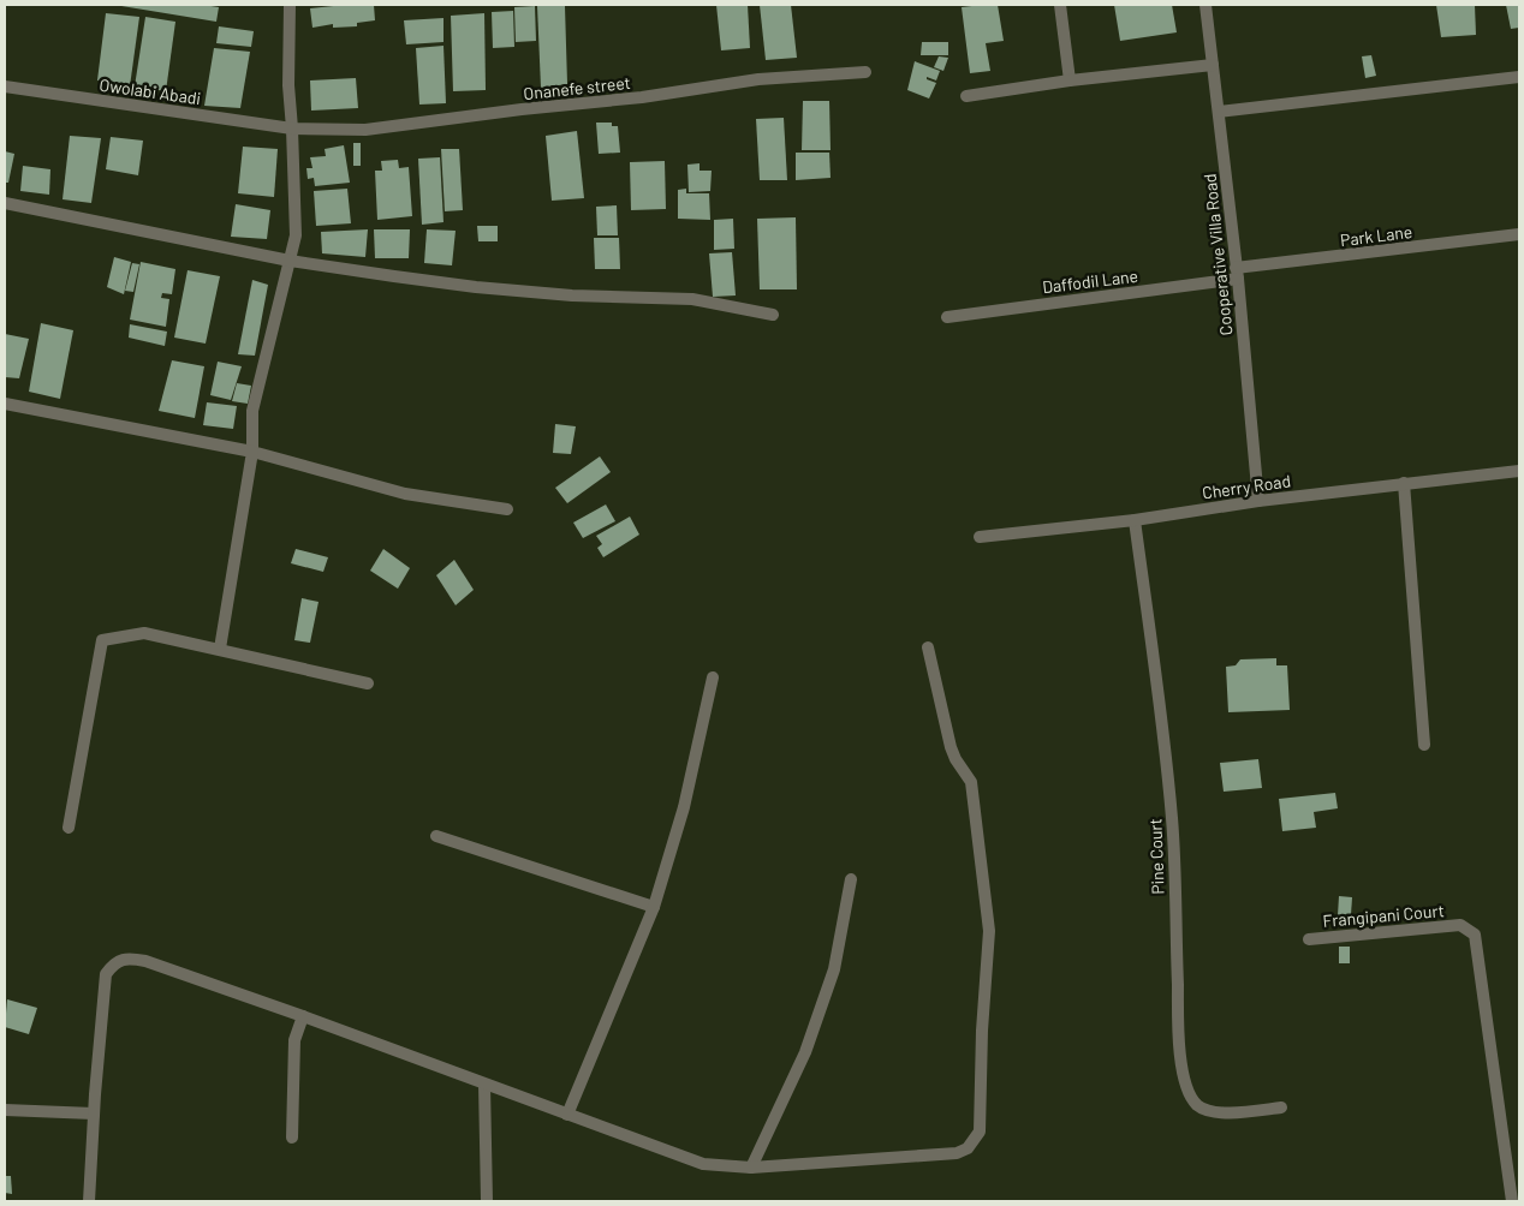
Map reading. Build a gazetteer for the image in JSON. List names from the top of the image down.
{
  "streets": {
    "street": [
      "Onanefe street",
      "Owolabi Abadi",
      "Park Lane",
      "Cooperative Villa Road",
      "Daffodil Lane",
      "Cherry Road",
      "Pine Court",
      "Frangipani Court"
    ]
  },
  "crossings": [
    ["Onanefe street", "Owolabi Abadi"],
    ["Park Lane", "Cooperative Villa Road"],
    ["Park Lane", "Daffodil Lane"],
    ["Cooperative Villa Road", "Daffodil Lane"],
    ["Cooperative Villa Road", "Cherry Road"],
    ["Cherry Road", "Pine Court"]
  ]
}
